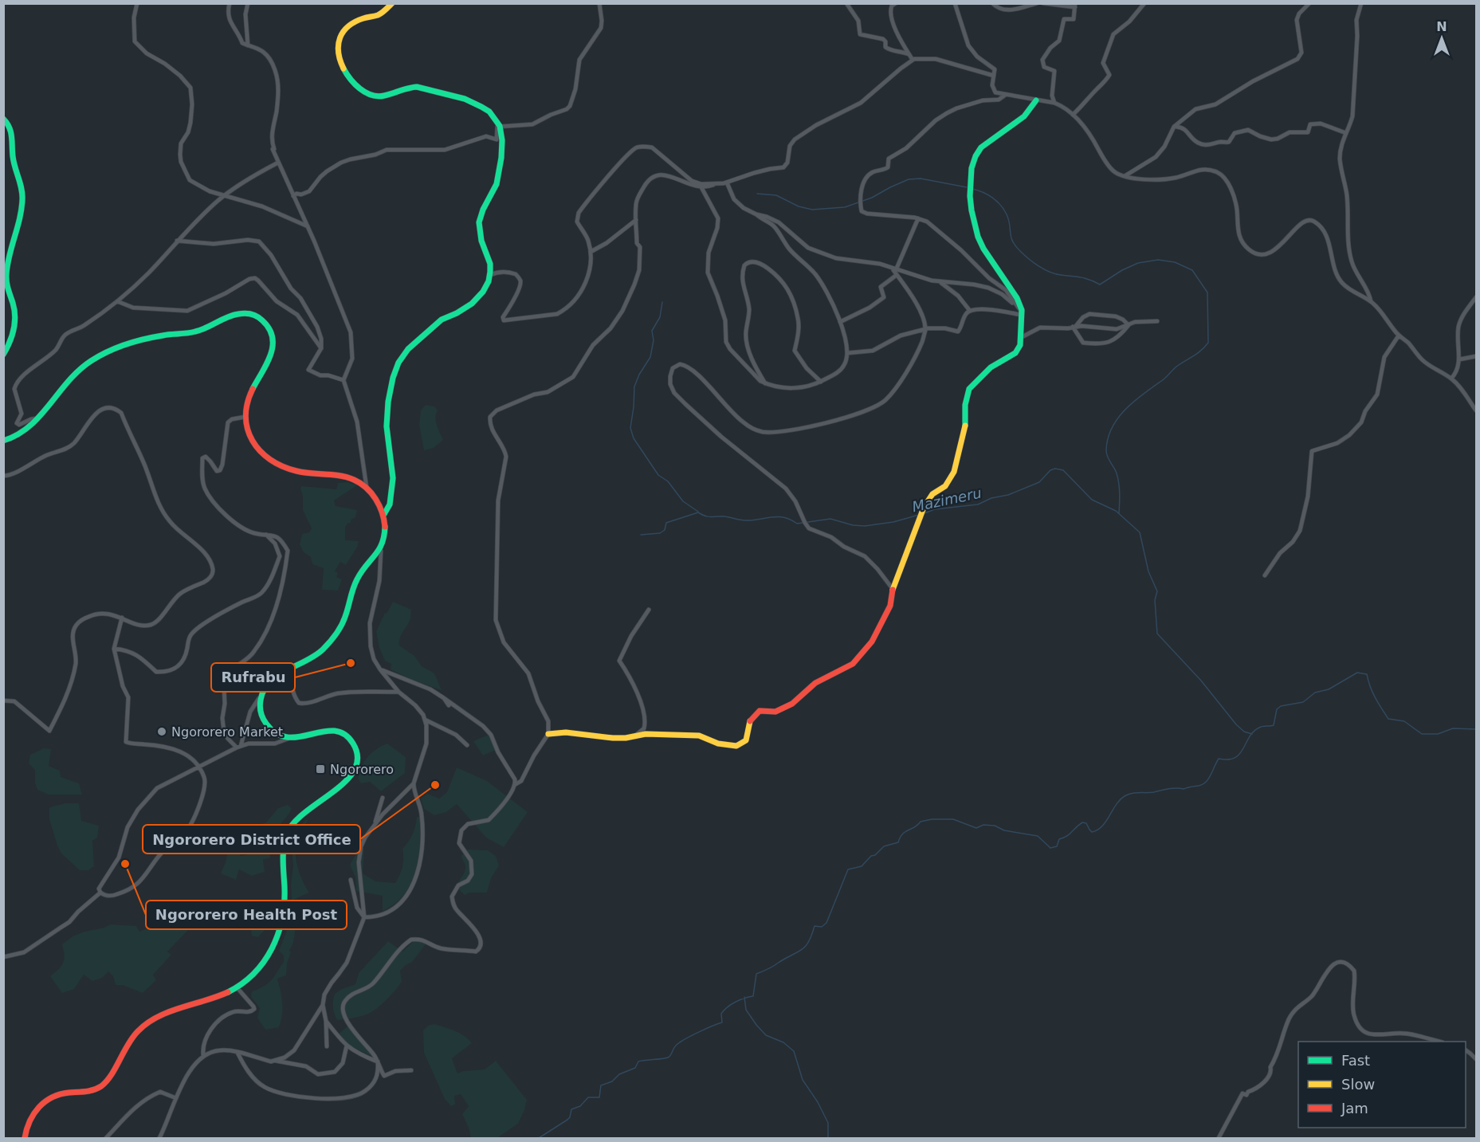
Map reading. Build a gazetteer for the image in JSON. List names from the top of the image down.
{
  "water": ["Mazimeru"],
  "places": {
    "other": [
      "Rufrabu",
      "Ngororero Market",
      "Ngororero District Office",
      "Ngororero Health Post"
    ],
    "transit": ["Ngororero"]
  },
  "legend": ["Fast", "Slow", "Jam"],
  "north": "top"
}
